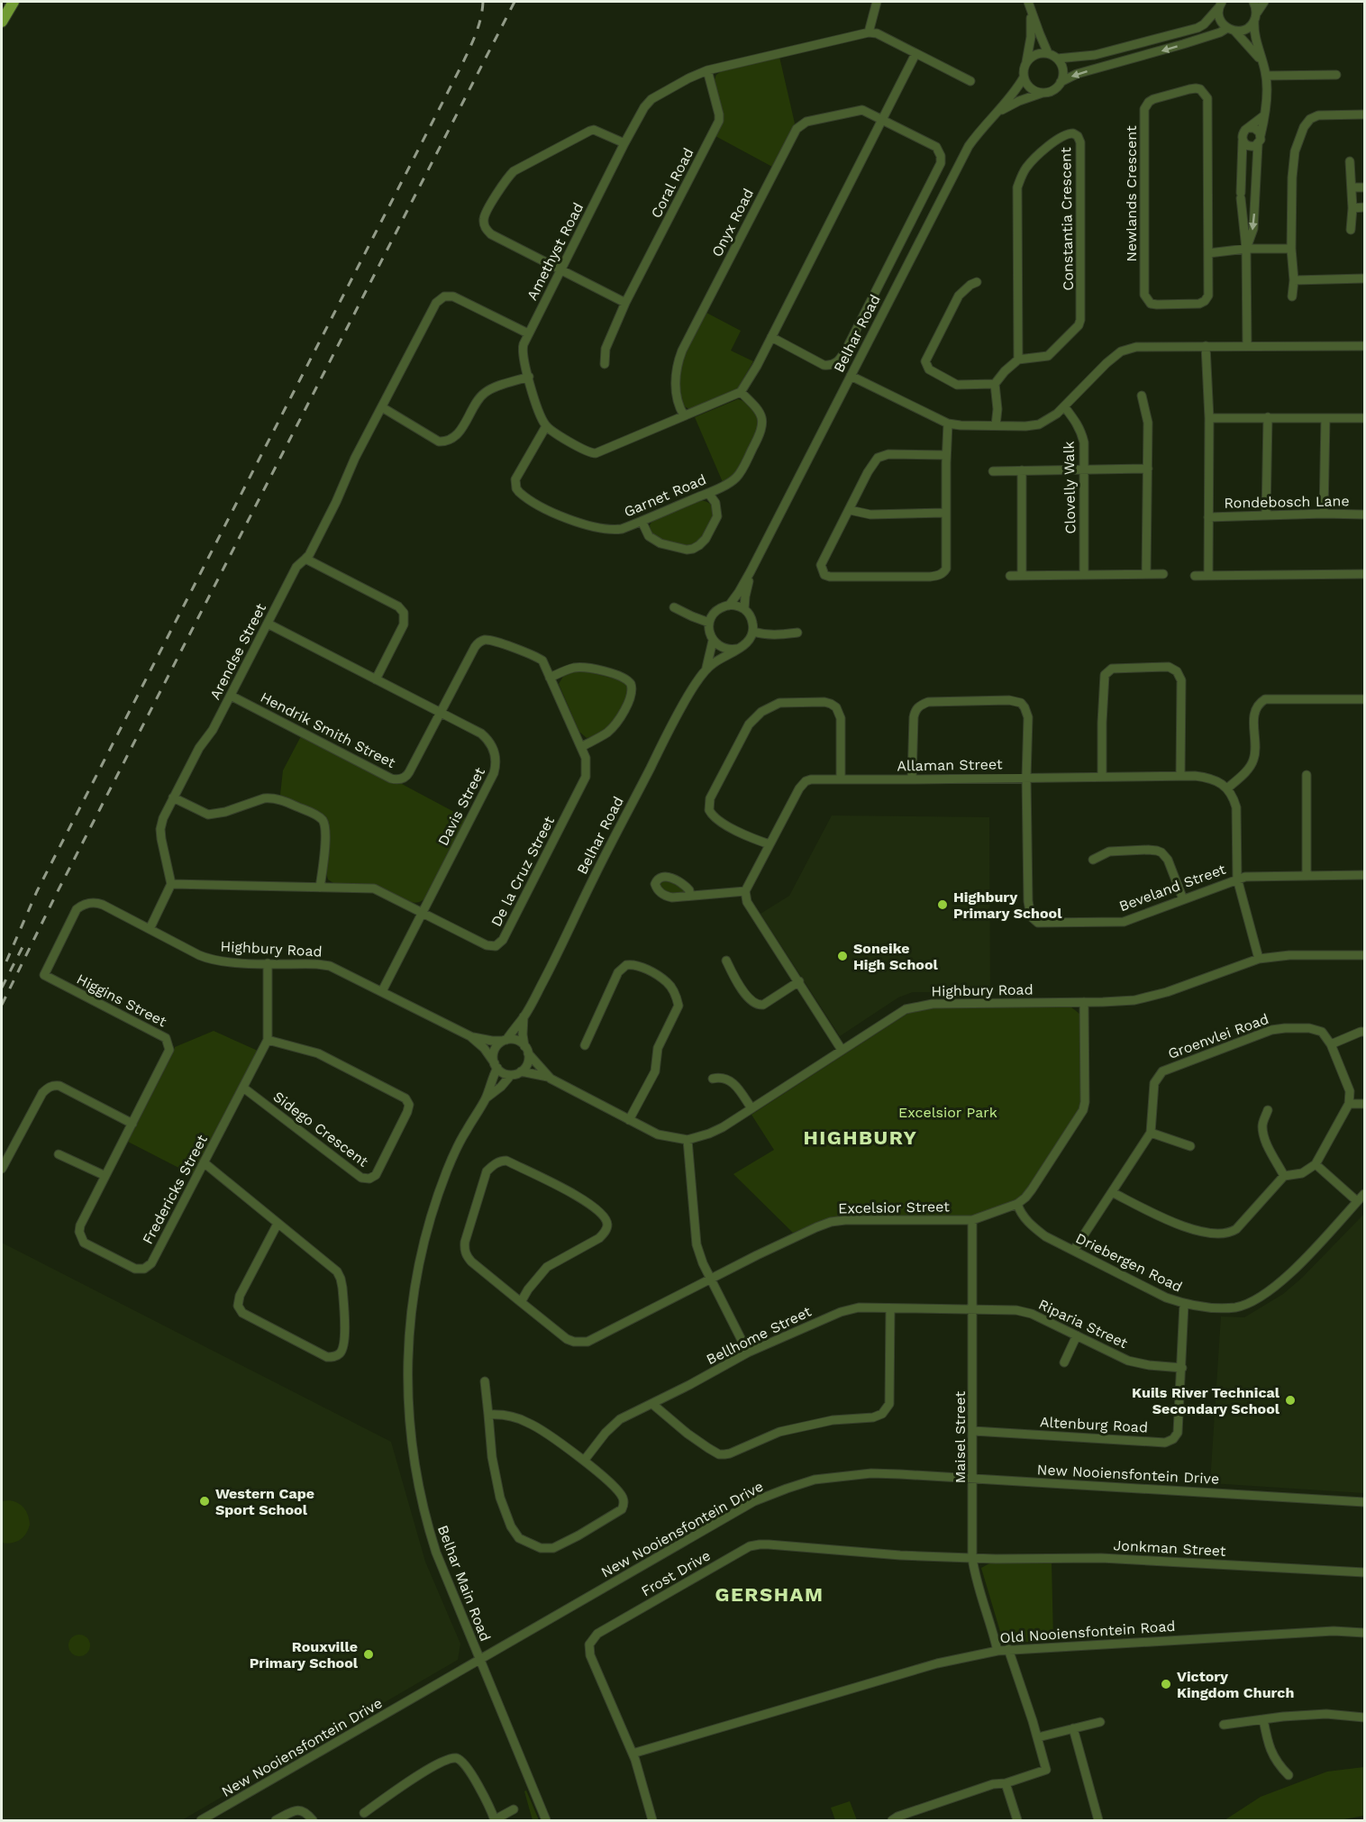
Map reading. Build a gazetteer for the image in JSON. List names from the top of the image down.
{
  "streets": {
    "street": [
      "Coral Road",
      "Newlands Crescent",
      "Constantia Crescent",
      "Onyx Road",
      "Amethyst Road",
      "Belhar Road",
      "Clovelly Walk",
      "Garnet Road",
      "Rondebosch Lane",
      "Arendse Street",
      "Hendrik Smith Street",
      "Allaman Street",
      "Davis Street",
      "De la Cruz Street",
      "Beveland Street",
      "Highbury Road",
      "Higgins Street",
      "Groenvlei Road",
      "Sidego Crescent",
      "Fredericks Street",
      "Excelsior Street",
      "Driebergen Road",
      "Riparia Street",
      "Bellhome Street",
      "Altenburg Road",
      "Maisel Street",
      "New Nooiensfontein Drive",
      "Jonkman Street",
      "Frost Drive",
      "Belhar Main Road",
      "Old Nooiensfontein Road"
    ]
  },
  "crossings": [
    ["Coral Road", "Amethyst Road"],
    ["Amethyst Road", "Garnet Road"],
    ["Amethyst Road", "Arendse Street"],
    ["Belhar Road", "Highbury Road"],
    ["Arendse Street", "Hendrik Smith Street"],
    ["Arendse Street", "Davis Street"],
    ["Arendse Street", "De la Cruz Street"],
    ["Hendrik Smith Street", "Davis Street"],
    ["Hendrik Smith Street", "De la Cruz Street"],
    ["Allaman Street", "Beveland Street"],
    ["Davis Street", "De la Cruz Street"],
    ["Davis Street", "Highbury Road"],
    ["Highbury Road", "Higgins Street"],
    ["Highbury Road", "Fredericks Street"],
    ["Highbury Road", "Excelsior Street"],
    ["Higgins Street", "Fredericks Street"],
    ["Groenvlei Road", "Driebergen Road"],
    ["Sidego Crescent", "Fredericks Street"],
    ["Excelsior Street", "Driebergen Road"],
    ["Excelsior Street", "Maisel Street"],
    ["Driebergen Road", "Altenburg Road"],
    ["Riparia Street", "Bellhome Street"],
    ["Riparia Street", "Altenburg Road"],
    ["Riparia Street", "Maisel Street"],
    ["Bellhome Street", "Maisel Street"],
    ["Altenburg Road", "Maisel Street"],
    ["Maisel Street", "New Nooiensfontein Drive"],
    ["Maisel Street", "Jonkman Street"],
    ["Maisel Street", "Frost Drive"],
    ["Maisel Street", "Old Nooiensfontein Road"],
    ["New Nooiensfontein Drive", "Belhar Main Road"],
    ["Jonkman Street", "Frost Drive"],
    ["Frost Drive", "Old Nooiensfontein Road"]
  ],
  "districts": ["HIGHBURY", "GERSHAM"],
  "parks": ["Excelsior Park"],
  "places": [
    "Highbury Primary School",
    "Soneike High School",
    "Kuils River Technical Secondary School",
    "Western Cape Sport School",
    "Rouxville Primary School",
    "Victory Kingdom Church"
  ]
}
